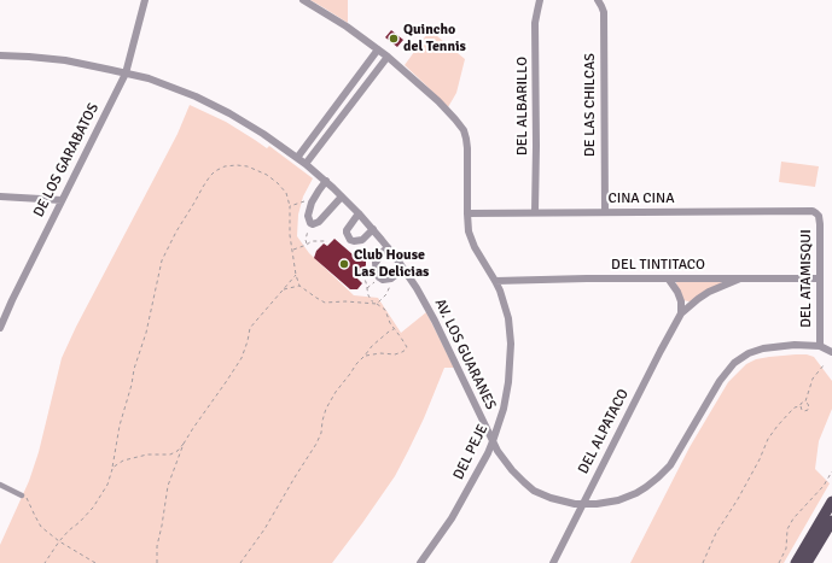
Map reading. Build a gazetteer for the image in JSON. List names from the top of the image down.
{
  "streets": {
    "street": [
      "DE LAS CHILCAS",
      "DEL ALBARILLO",
      "DE LOS GARABATOS",
      "CINA CINA",
      "DEL TINTITACO",
      "DEL ATAMISQUI",
      "AV. LOS GUARANES",
      "DEL ALPATACO",
      "DEL PEJE"
    ]
  },
  "crossings": [
    ["DE LAS CHILCAS", "CINA CINA"],
    ["DEL ALBARILLO", "CINA CINA"],
    ["DE LOS GARABATOS", "AV. LOS GUARANES"],
    ["CINA CINA", "DEL ATAMISQUI"],
    ["CINA CINA", "DEL PEJE"],
    ["DEL TINTITACO", "DEL ATAMISQUI"],
    ["DEL TINTITACO", "DEL ALPATACO"],
    ["DEL TINTITACO", "DEL PEJE"],
    ["DEL ATAMISQUI", "AV. LOS GUARANES"],
    ["AV. LOS GUARANES", "DEL ALPATACO"],
    ["AV. LOS GUARANES", "DEL PEJE"]
  ],
  "places": ["Quincho del Tennis", "Club House Las Delicias"]
}
